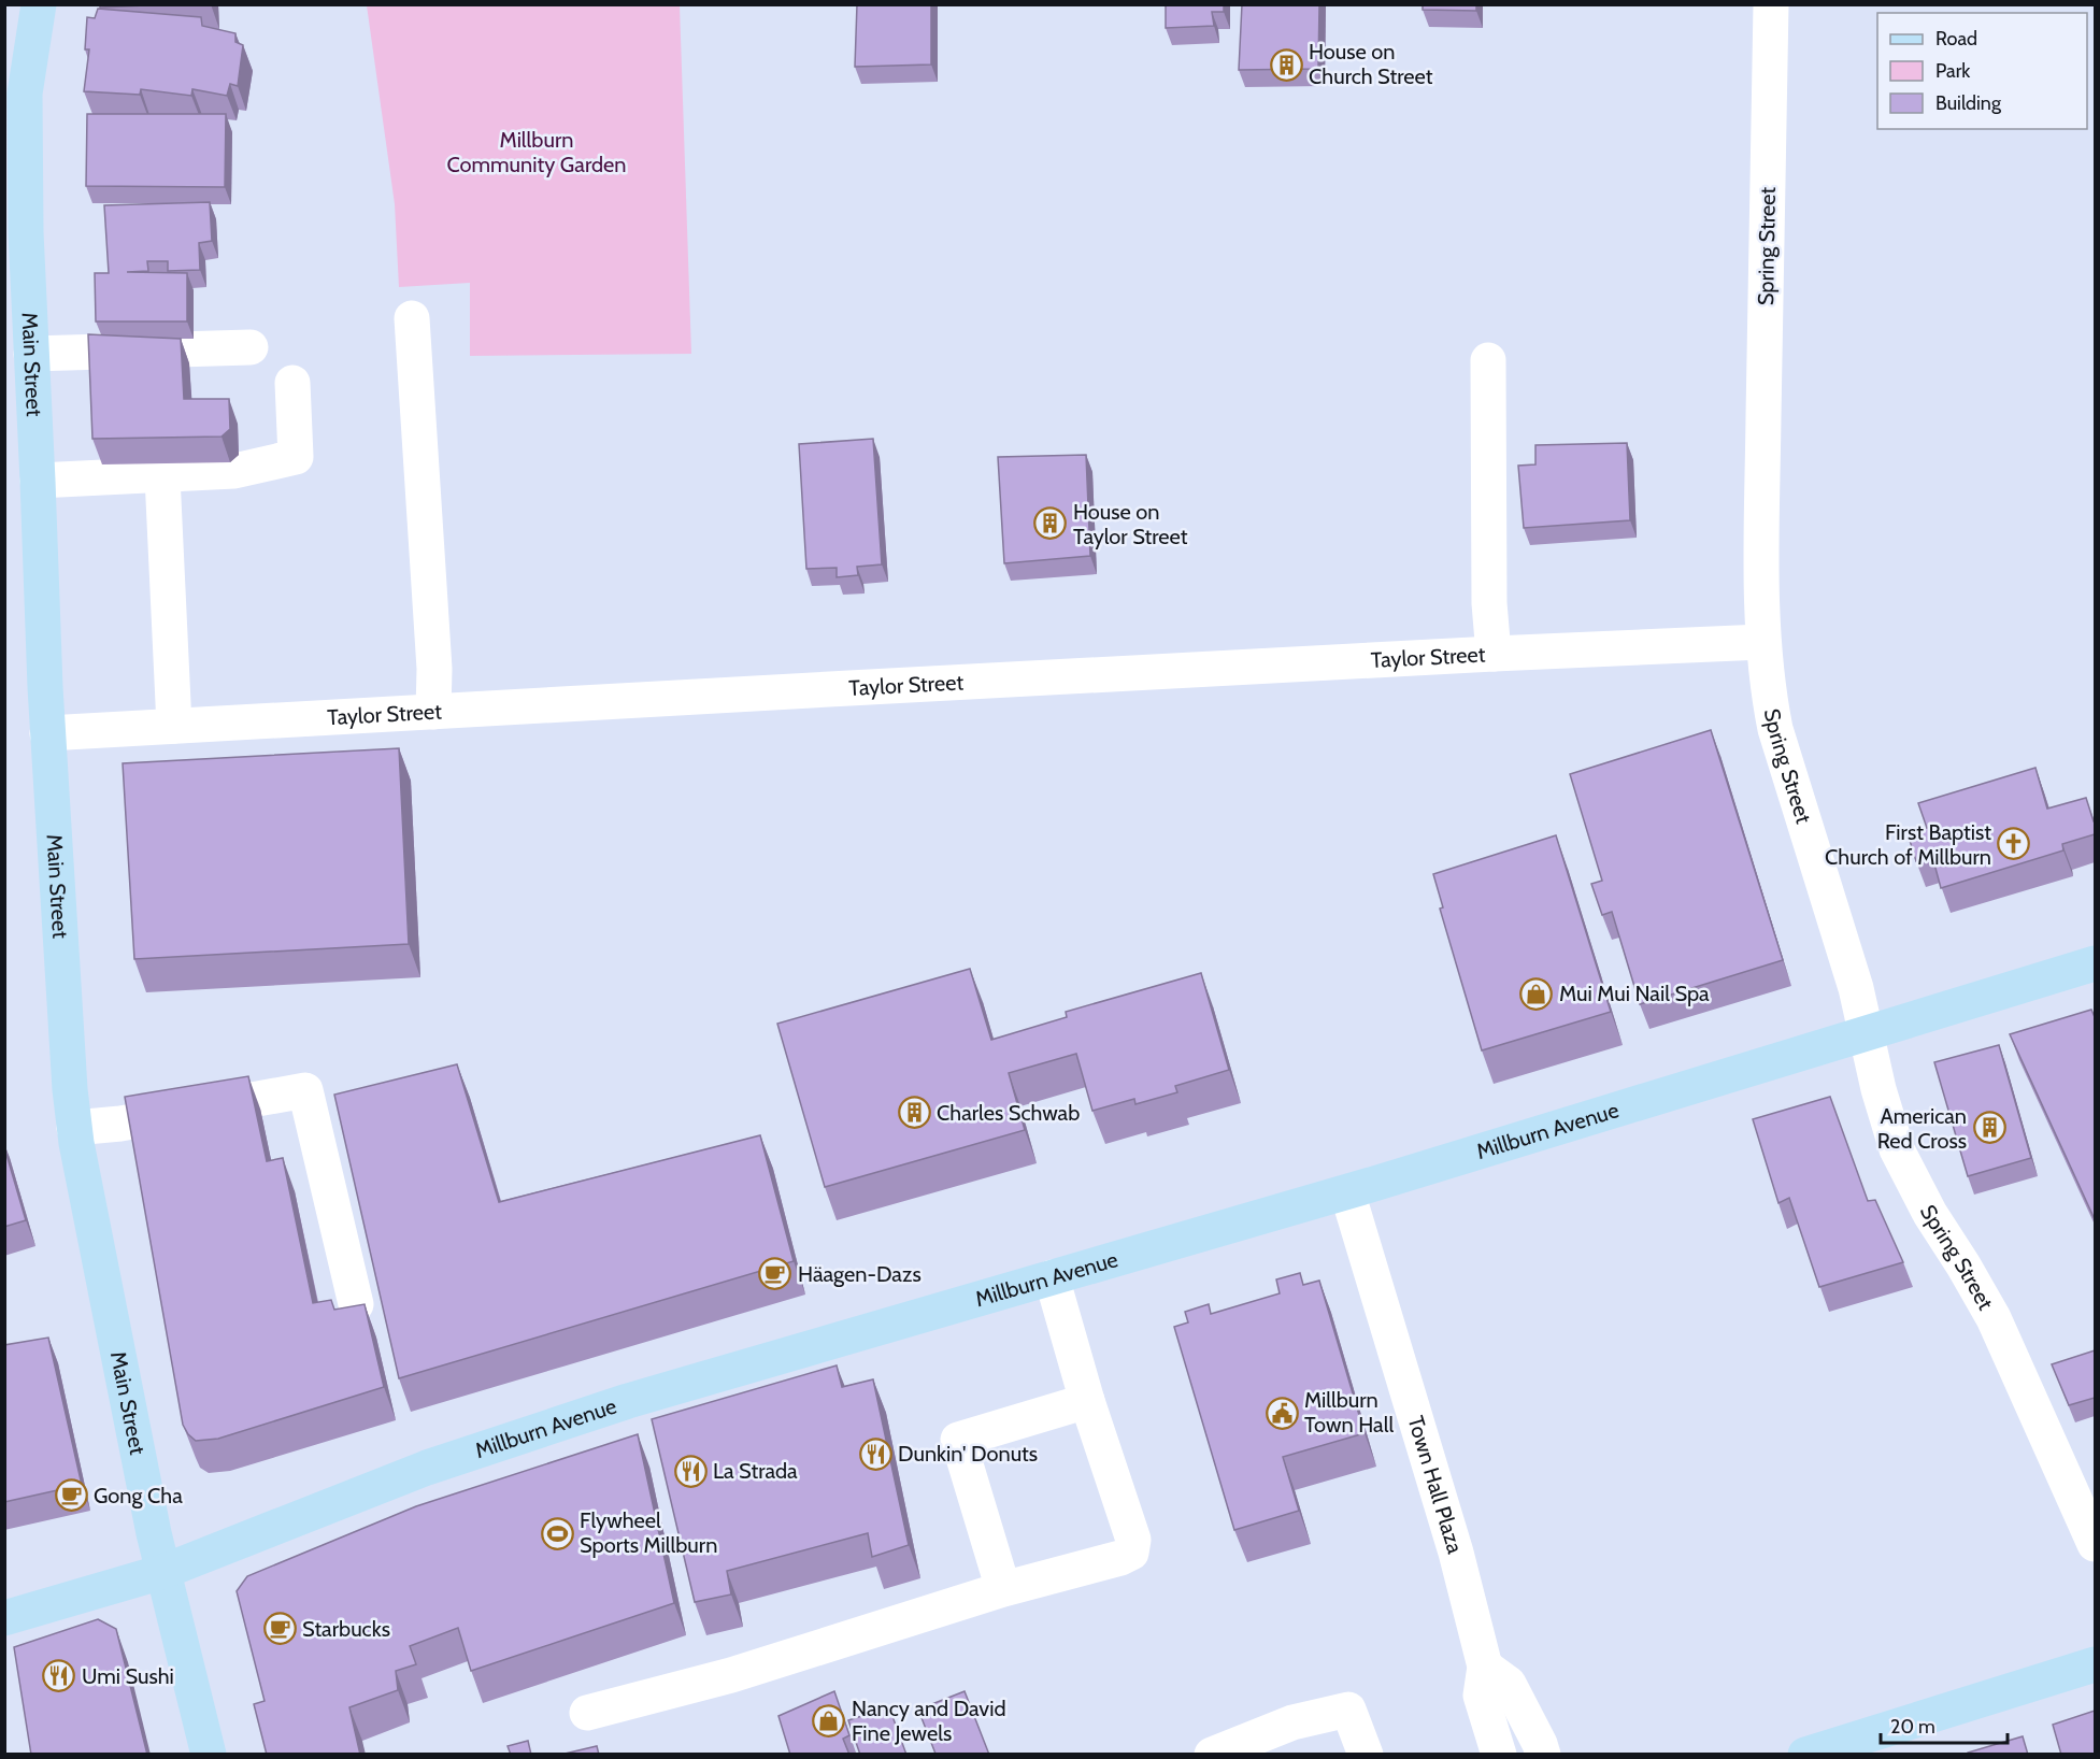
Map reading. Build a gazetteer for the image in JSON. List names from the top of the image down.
{
  "streets": {
    "main road": ["Main Street", "Millburn Avenue"],
    "street": ["Spring Street", "Taylor Street", "Town Hall Plaza"]
  },
  "crossings": [
    ["Spring Street", "Taylor Street"],
    ["Spring Street", "Millburn Avenue"],
    ["Main Street", "Taylor Street"],
    ["Main Street", "Millburn Avenue"],
    ["Millburn Avenue", "Town Hall Plaza"]
  ],
  "parks": ["Millburn Community Garden"],
  "places": {
    "building": [
      "House on Church Street",
      "House on Taylor Street",
      "Charles Schwab",
      "American Red Cross"
    ],
    "church": ["First Baptist Church of Millburn"],
    "shop": ["Mui Mui Nail Spa", "Nancy and David Fine Jewels"],
    "cafe": ["Häagen-Dazs", "Gong Cha", "Starbucks"],
    "public building": ["Millburn Town Hall"],
    "restaurant": ["Dunkin' Donuts", "La Strada", "Umi Sushi"],
    "sports": ["Flywheel Sports Millburn"]
  },
  "legend": ["Road", "Park", "Building"],
  "scale_bar": "20 m"
}
